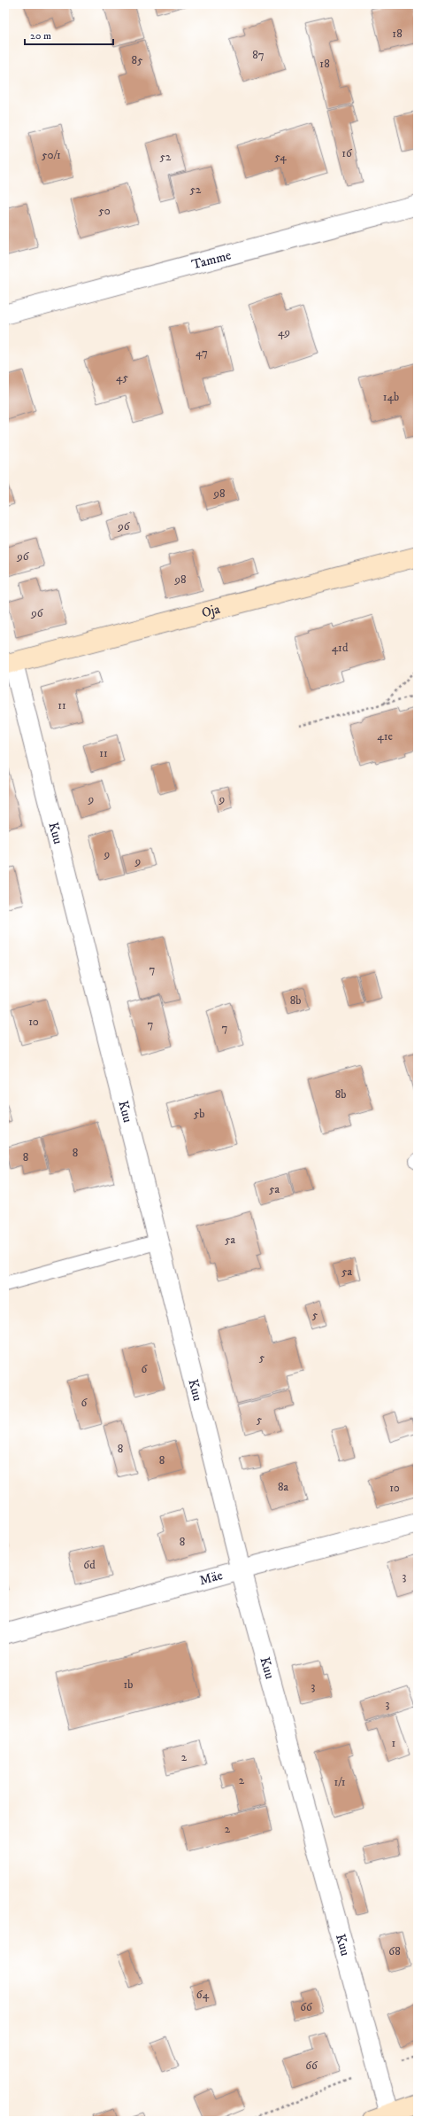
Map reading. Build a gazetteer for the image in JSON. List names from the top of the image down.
{
  "streets": {
    "street": [
      "Tamme",
      "Oja",
      "Kuu",
      "Mäe"
    ]
  },
  "crossings": [
    ["Oja", "Kuu"],
    ["Kuu", "Mäe"]
  ],
  "house_numbers": [
    "18",
    "87",
    "85",
    "18",
    "16",
    "50/1",
    "52",
    "54",
    "52",
    "50",
    "49",
    "47",
    "45",
    "14b",
    "98",
    "96",
    "96",
    "98",
    "96",
    "41d",
    "11",
    "41e",
    "11",
    "9",
    "9",
    "9",
    "9",
    "7",
    "8b",
    "10",
    "7",
    "7",
    "8b",
    "5b",
    "8",
    "8",
    "5a",
    "5a",
    "5a",
    "5",
    "5",
    "6",
    "6",
    "5",
    "8",
    "8",
    "8a",
    "10",
    "8",
    "6d",
    "3",
    "1b",
    "3",
    "3",
    "1",
    "2",
    "2",
    "1/1",
    "2",
    "68",
    "64",
    "66",
    "66"
  ],
  "scale_bar": "20 m"
}
